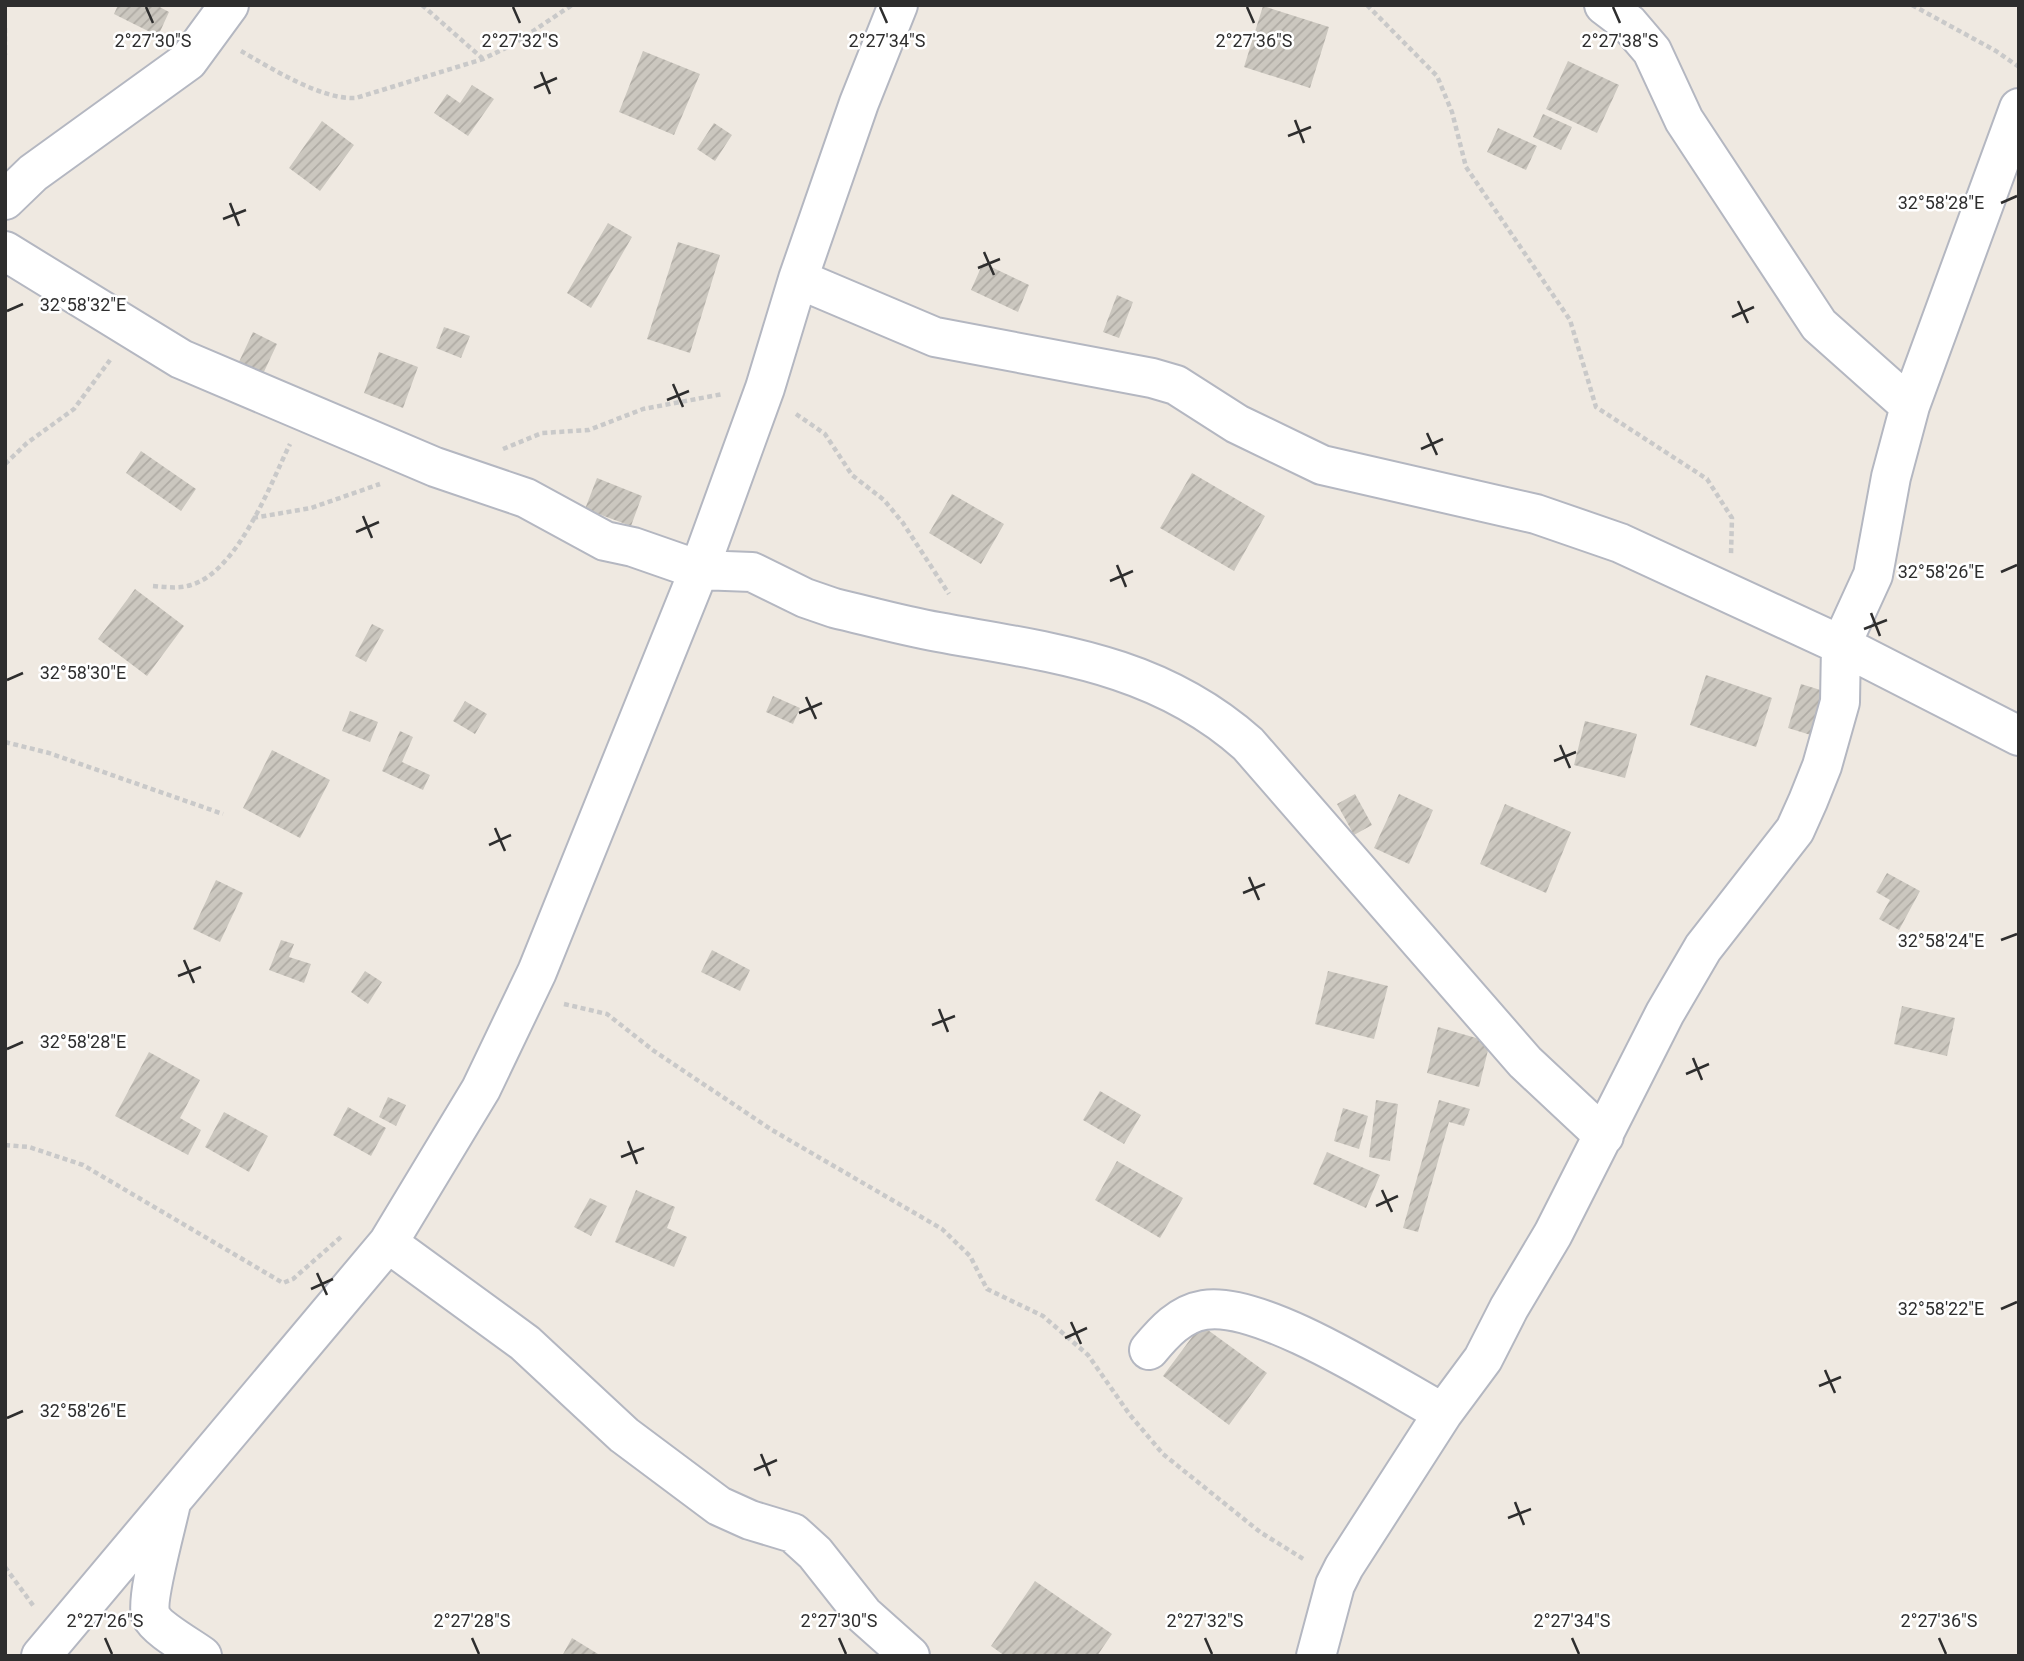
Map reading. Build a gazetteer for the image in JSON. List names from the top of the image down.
{
  "coordinates": [
    "2°27'30\"S",
    "2°27'32\"S",
    "2°27'34\"S",
    "2°27'36\"S",
    "2°27'38\"S",
    "32°58'28\"E",
    "32°58'32\"E",
    "32°58'26\"E",
    "32°58'30\"E",
    "32°58'24\"E",
    "32°58'22\"E",
    "2°27'26\"S",
    "2°27'28\"S"
  ]
}
